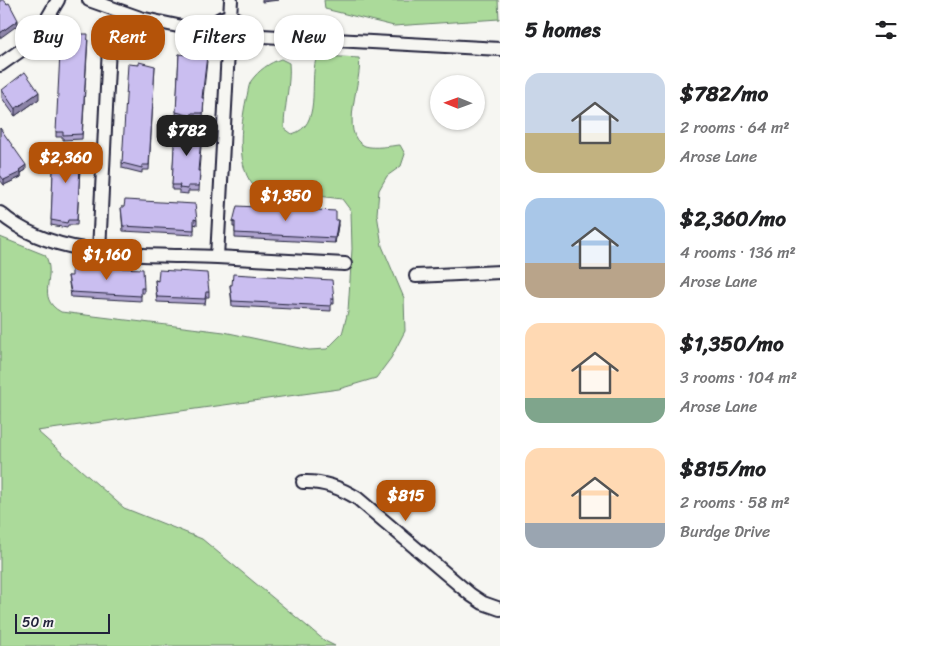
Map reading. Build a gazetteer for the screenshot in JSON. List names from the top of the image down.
{
  "scale_bar": "50 m",
  "north": "left",
  "page": {
    "heading": "5 homes",
    "chip": [
      "Buy",
      "Rent",
      "Filters",
      "New"
    ],
    "list": [
      {
        "name": "$782/mo",
        "note": "2 rooms · 64 m² · Arose Lane"
      },
      {
        "name": "$2,360/mo",
        "note": "4 rooms · 136 m² · Arose Lane"
      },
      {
        "name": "$1,350/mo",
        "note": "3 rooms · 104 m² · Arose Lane"
      },
      {
        "name": "$815/mo",
        "note": "2 rooms · 58 m² · Burdge Drive"
      }
    ],
    "price": [
      "$782",
      "$2,360",
      "$1,350",
      "$1,160",
      "$815"
    ],
    "scale": "50 m"
  }
}
